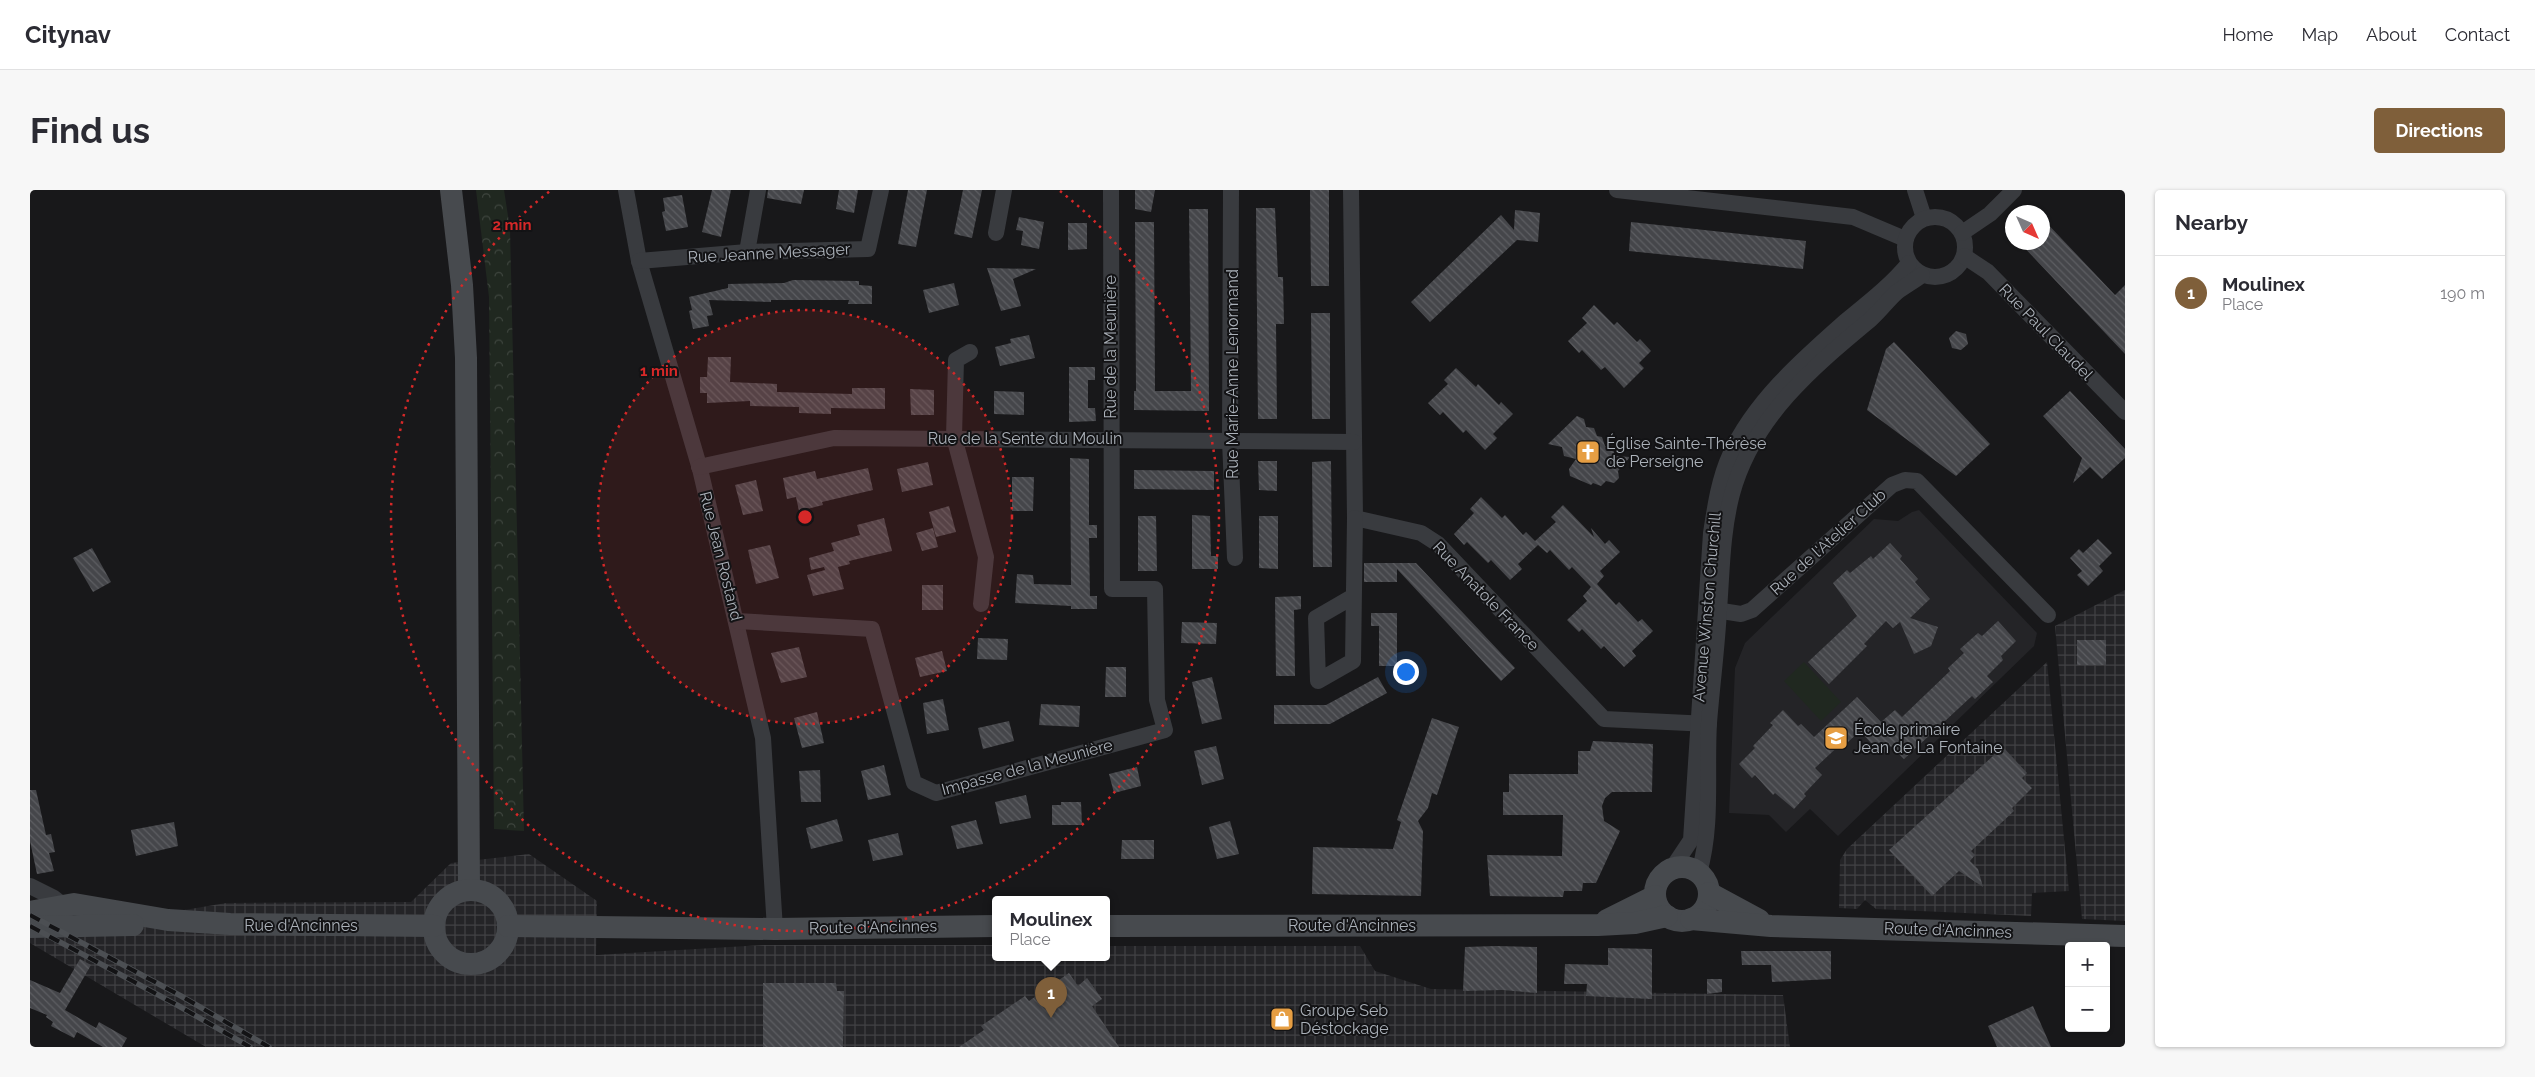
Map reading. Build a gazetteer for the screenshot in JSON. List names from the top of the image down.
{
  "streets": {
    "main road": ["Rue d'Ancinnes", "Route d'Ancinnes"],
    "street": [
      "Rue Jeanne Messager",
      "Rue Paul Claudel",
      "Rue de la Meunière",
      "Rue Marie-Anne Lenormand",
      "Rue de la Sente du Moulin",
      "Rue de l'Atelier Club",
      "Rue Jean Rostand",
      "Rue Anatole France",
      "Avenue Winston Churchill",
      "Impasse de la Meunière"
    ]
  },
  "crossings": [
    ["Rue Jeanne Messager", "Rue Jean Rostand"],
    ["Rue Paul Claudel", "Avenue Winston Churchill"],
    ["Rue de la Meunière", "Rue de la Sente du Moulin"],
    ["Rue de la Meunière", "Impasse de la Meunière"],
    ["Rue Marie-Anne Lenormand", "Rue de la Sente du Moulin"],
    ["Rue de la Sente du Moulin", "Rue Jean Rostand"],
    ["Rue de l'Atelier Club", "Avenue Winston Churchill"],
    ["Rue Jean Rostand", "Impasse de la Meunière"],
    ["Rue Jean Rostand", "Route d'Ancinnes"],
    ["Rue Anatole France", "Avenue Winston Churchill"],
    ["Avenue Winston Churchill", "Route d'Ancinnes"],
    ["Rue d'Ancinnes", "Route d'Ancinnes"]
  ],
  "places": {
    "church": ["Église Sainte-Thérèse de Perseigne"],
    "school or university": ["École primaire Jean de La Fontaine"],
    "shop": ["Groupe Seb Déstockage"]
  },
  "north": "bottom right",
  "page": {
    "header": "Citynav",
    "nav": [
      "Home",
      "Map",
      "About",
      "Contact"
    ],
    "buttons": "Directions",
    "title": "Find us",
    "heading": "Nearby",
    "list": [
      {
        "mark": "1",
        "name": "Moulinex",
        "note": "Place",
        "value": "190 m"
      }
    ],
    "popup": ["Moulinex", "Place"],
    "map_buttons": ["+", "−"],
    "pins": "1"
  },
  "rings": ["2 min", "1 min"]
}
